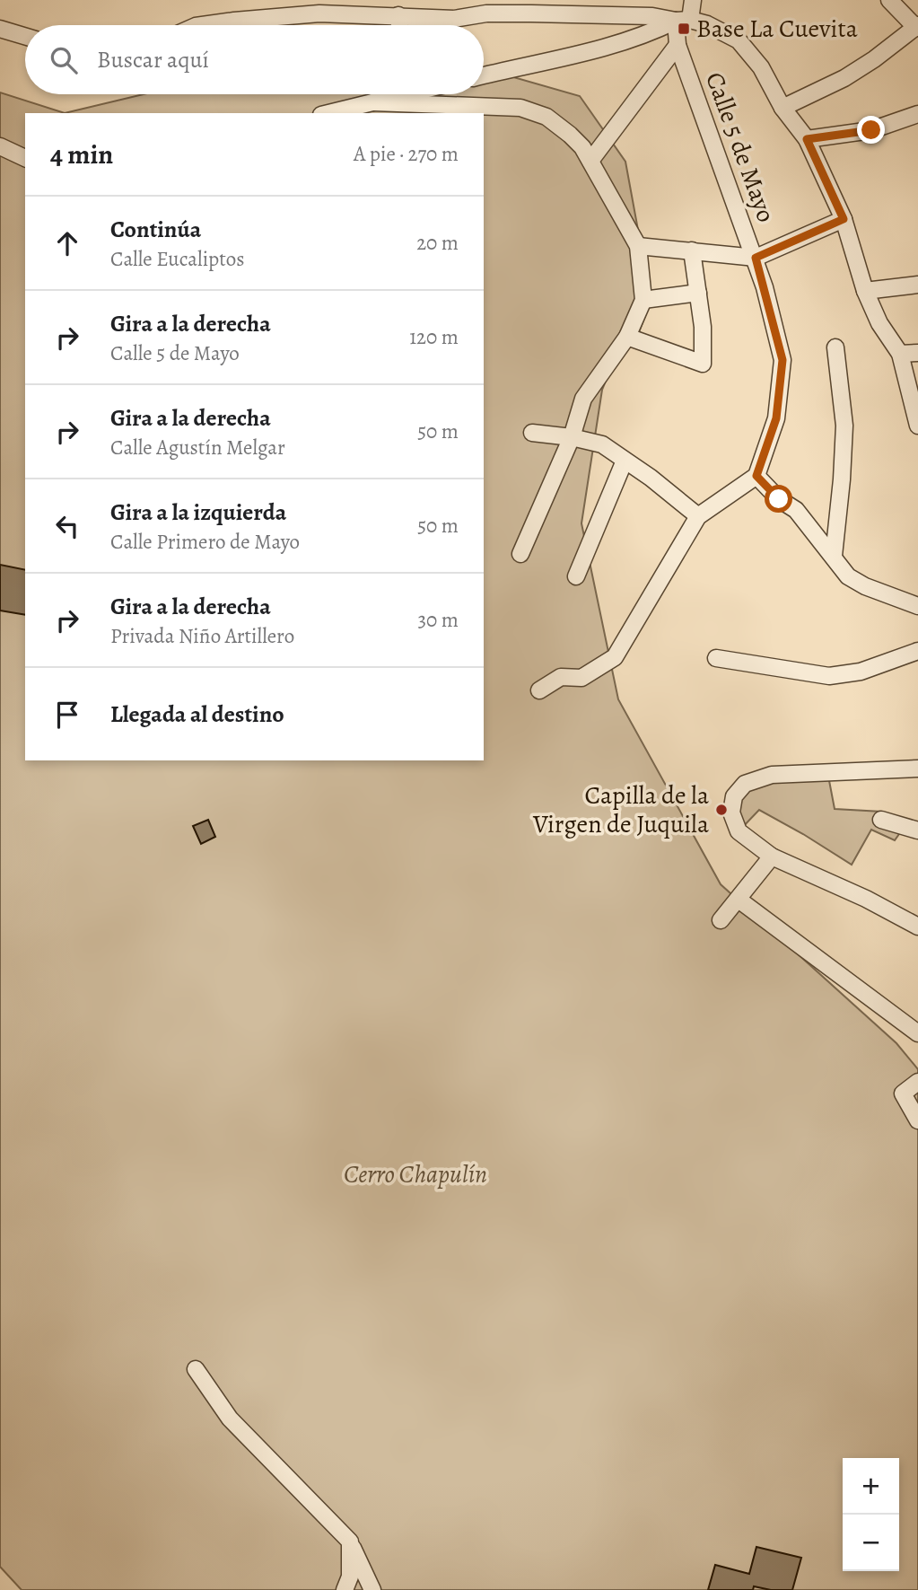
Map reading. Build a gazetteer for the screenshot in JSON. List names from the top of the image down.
{
  "streets": {
    "street": ["Calle 5 de Mayo"]
  },
  "parks": ["Cerro Chapulín"],
  "places": {
    "transit": ["Base La Cuevita"],
    "other": ["Capilla de la Virgen de Juquila"]
  },
  "page": {
    "search": "Buscar aquí",
    "heading": ["4 min", "A pie · 270 m"],
    "list": [
      ["Continúa", "Calle Eucaliptos", "20 m"],
      ["Gira a la derecha", "Calle 5 de Mayo", "120 m"],
      ["Gira a la derecha", "Calle Agustín Melgar", "50 m"],
      ["Gira a la izquierda", "Calle Primero de Mayo", "50 m"],
      ["Gira a la derecha", "Privada Niño Artillero", "30 m"],
      "Llegada al destino"
    ],
    "map_buttons": ["+", "−"]
  }
}
